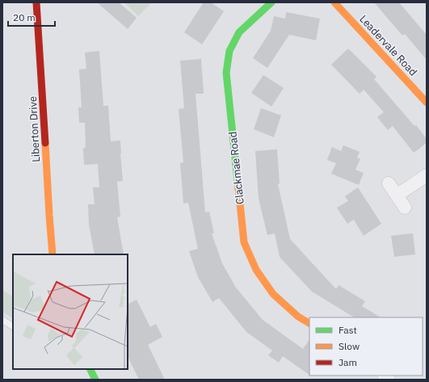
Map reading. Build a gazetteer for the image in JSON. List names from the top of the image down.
{
  "streets": {
    "street": ["Leadervale Road", "Liberton Drive", "Clackmae Road"]
  },
  "legend": ["Fast", "Slow", "Jam"],
  "scale_bar": "20 m"
}
